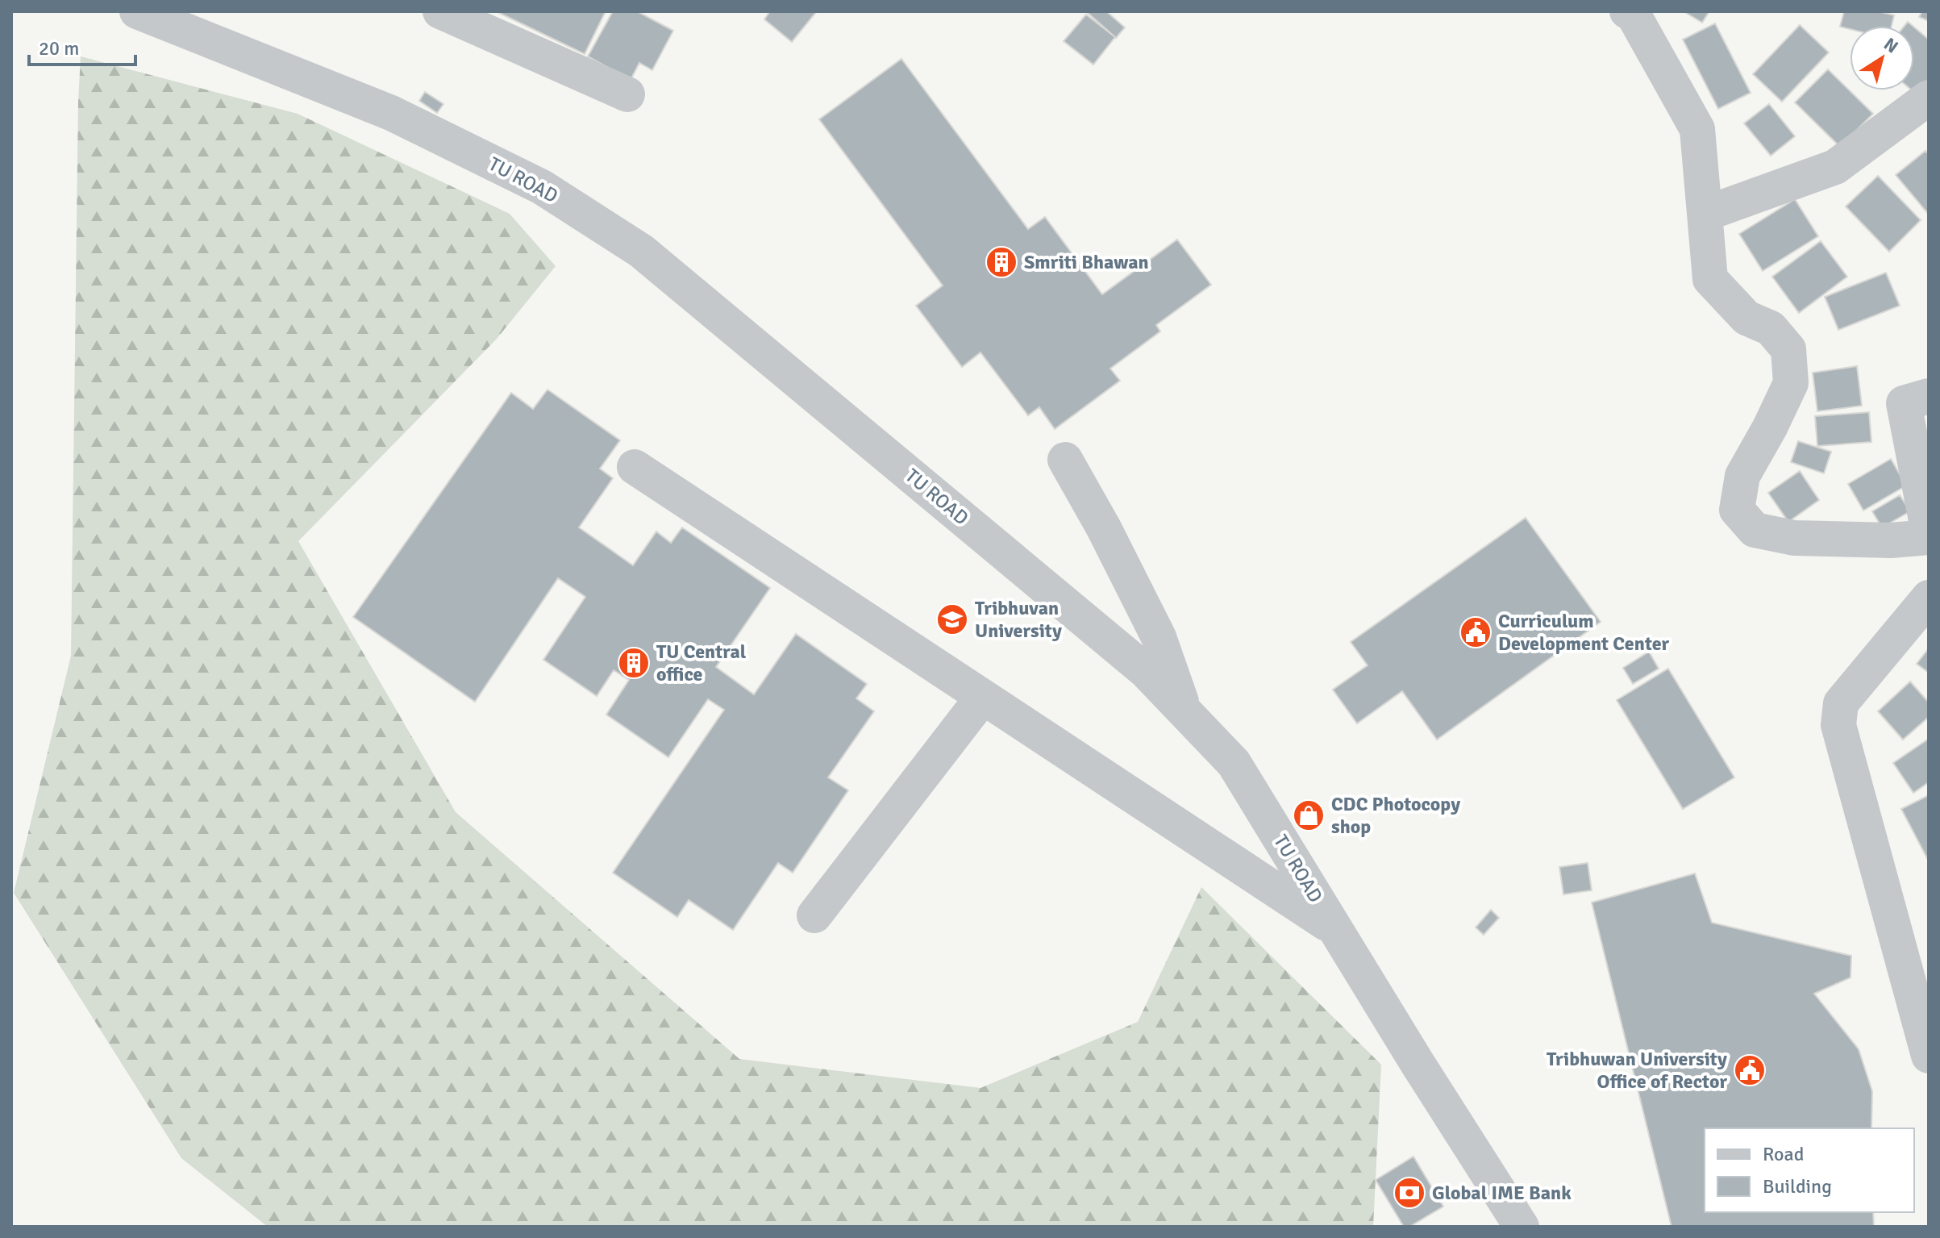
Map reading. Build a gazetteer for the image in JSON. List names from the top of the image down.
{
  "streets": {
    "street": ["TU ROAD"]
  },
  "places": {
    "building": ["Smriti Bhawan", "TU Central office"],
    "school or university": ["Tribhuvan University"],
    "public building": ["Curriculum Development Center", "Tribhuwan University Office of Rector"],
    "shop": ["CDC Photocopy shop"],
    "bank": ["Global IME Bank"]
  },
  "legend": ["Road", "Building"],
  "scale_bar": "20 m",
  "north": "top right"
}
